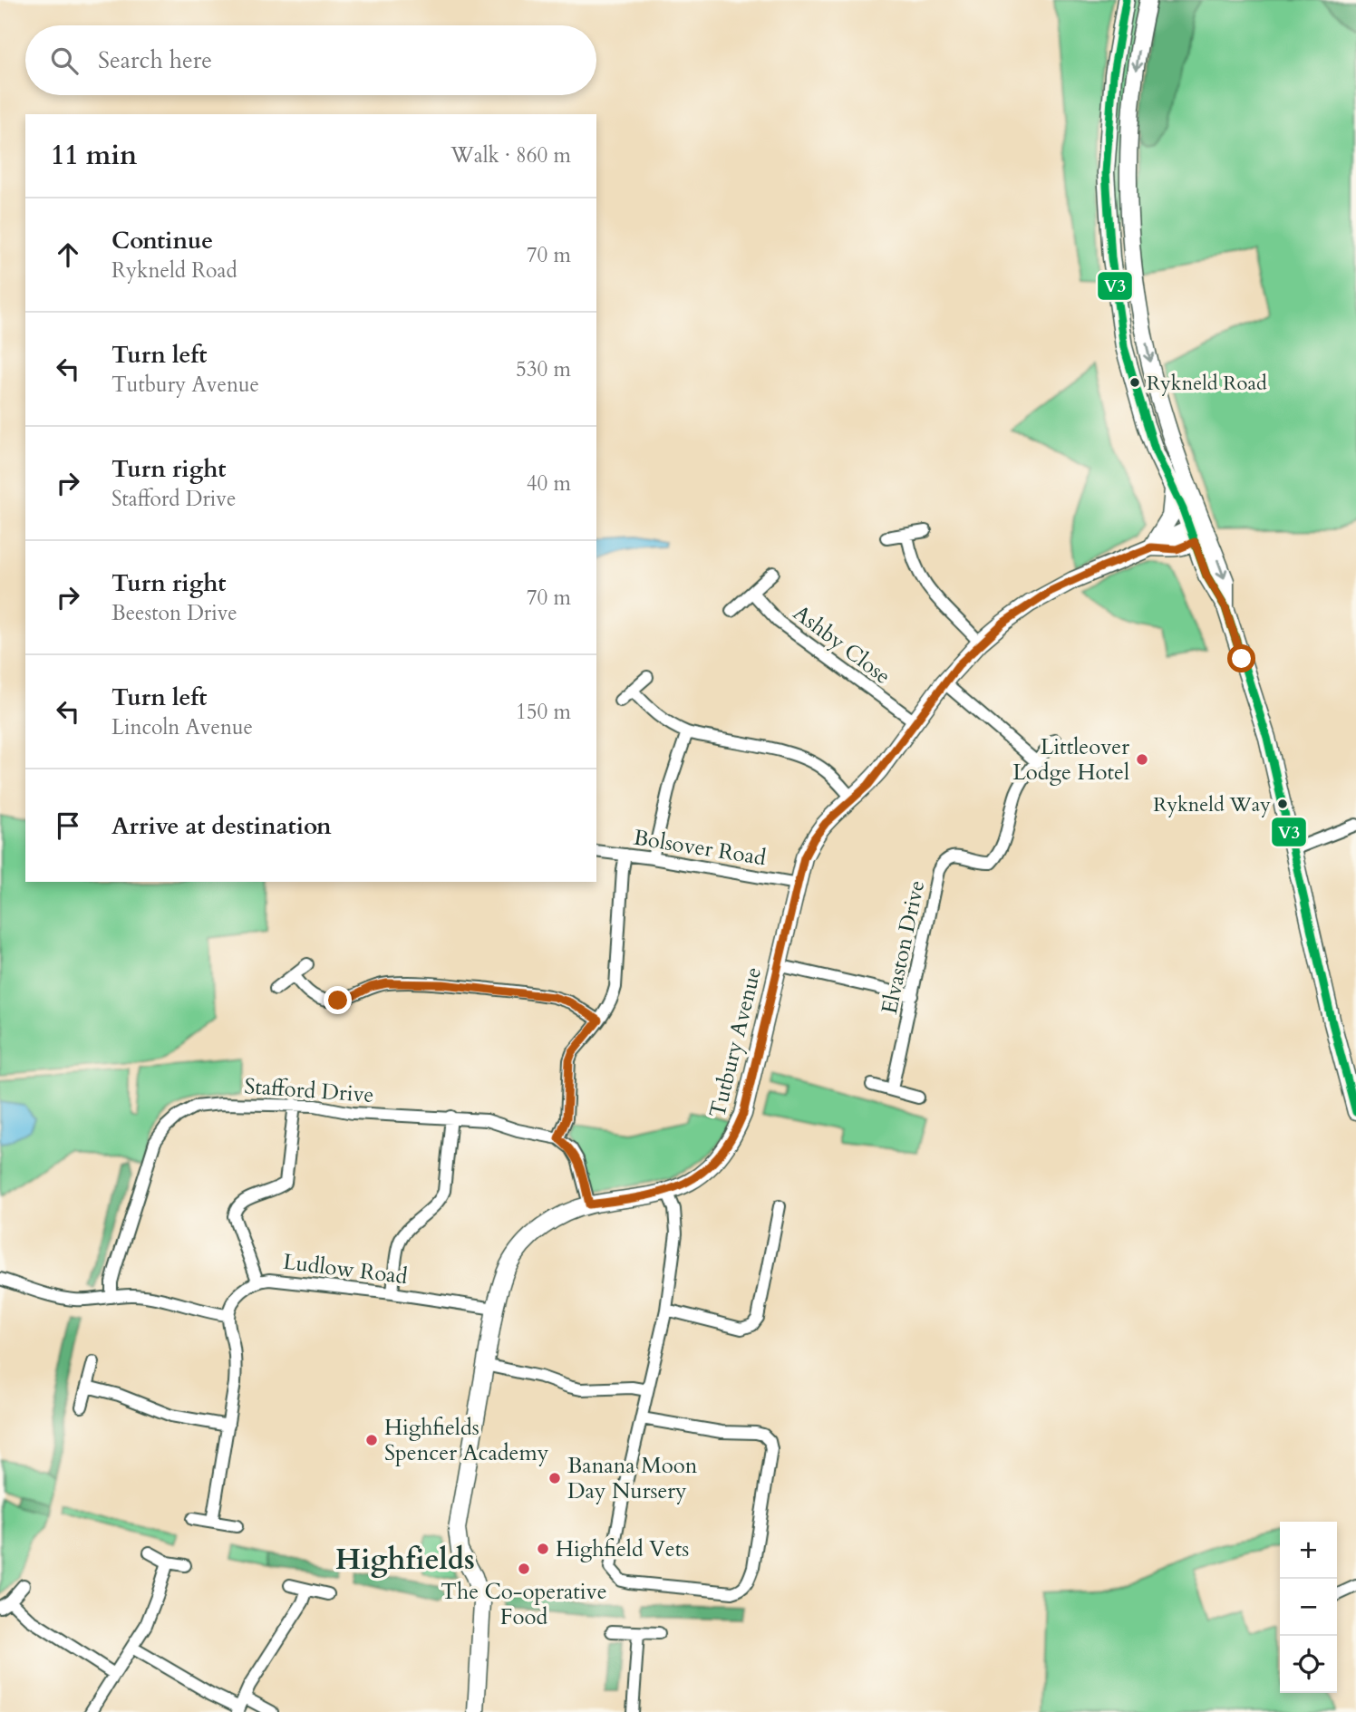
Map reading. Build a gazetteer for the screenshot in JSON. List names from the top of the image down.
{
  "streets": {
    "street": [
      "Ashby Close",
      "Bolsover Road",
      "Elvaston Drive",
      "Tutbury Avenue",
      "Stafford Drive",
      "Ludlow Road"
    ]
  },
  "crossings": [
    ["Ashby Close", "Tutbury Avenue"],
    ["Bolsover Road", "Tutbury Avenue"],
    ["Tutbury Avenue", "Ludlow Road"]
  ],
  "districts": ["Highfields"],
  "places": [
    "Rykneld Road",
    "Littleover Lodge Hotel",
    "Rykneld Way",
    "Highfields Spencer Academy",
    "Banana Moon Day Nursery",
    "Highfield Vets",
    "The Co-operative Food"
  ],
  "lines": ["transit line V3"],
  "page": {
    "search": "Search here",
    "heading": ["11 min", "Walk · 860 m"],
    "list": [
      ["Continue", "Rykneld Road", "70 m"],
      ["Turn left", "Tutbury Avenue", "530 m"],
      ["Turn right", "Stafford Drive", "40 m"],
      ["Turn right", "Beeston Drive", "70 m"],
      ["Turn left", "Lincoln Avenue", "150 m"],
      "Arrive at destination"
    ],
    "map_buttons": ["+", "−"]
  }
}
